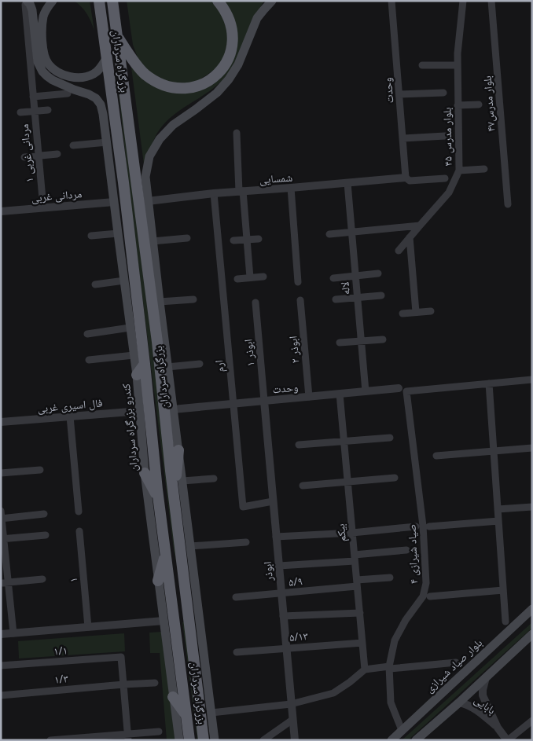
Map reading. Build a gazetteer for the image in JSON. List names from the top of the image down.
{
  "streets": {
    "highway": ["بزرگراه سرداران"],
    "main road": ["کندرو بزرگراه سرداران", "بلوار صیاد شیرازی"],
    "street": [
      "وحدت",
      "بلوار مدرس۴۷",
      "۴۵ بلوار مدرس",
      "مردانی غربی ۱",
      "شمسایی",
      "مردانی غربی",
      "لاله",
      "ابوذر ۲",
      "ابوذر ۱",
      "ارم",
      "فال اسیری غربی",
      "بیکم",
      "صیاد شیرازی ۴",
      "ابوذر",
      "۱",
      "۵/۹",
      "۵/۱۳",
      "۱/۱",
      "۱/۳",
      "بابایی"
    ]
  },
  "crossings": [
    ["وحدت", "شمسایی"],
    ["وحدت", "لاله"],
    ["وحدت", "ابوذر ۲"],
    ["وحدت", "ابوذر ۱"],
    ["وحدت", "ارم"],
    ["وحدت", "بیکم"],
    ["وحدت", "صیاد شیرازی ۴"],
    ["وحدت", "ابوذر"],
    ["مردانی غربی ۱", "مردانی غربی"],
    ["شمسایی", "لاله"],
    ["شمسایی", "ارم"],
    ["ابوذر ۱", "ابوذر"],
    ["ارم", "ابوذر"],
    ["فال اسیری غربی", "کندرو بزرگراه سرداران"],
    ["بیکم", "۵/۹"],
    ["بیکم", "۵/۱۳"],
    ["صیاد شیرازی ۴", "بلوار صیاد شیرازی"],
    ["ابوذر", "۵/۹"],
    ["ابوذر", "۵/۱۳"],
    ["۱/۱", "۱/۳"]
  ]
}
